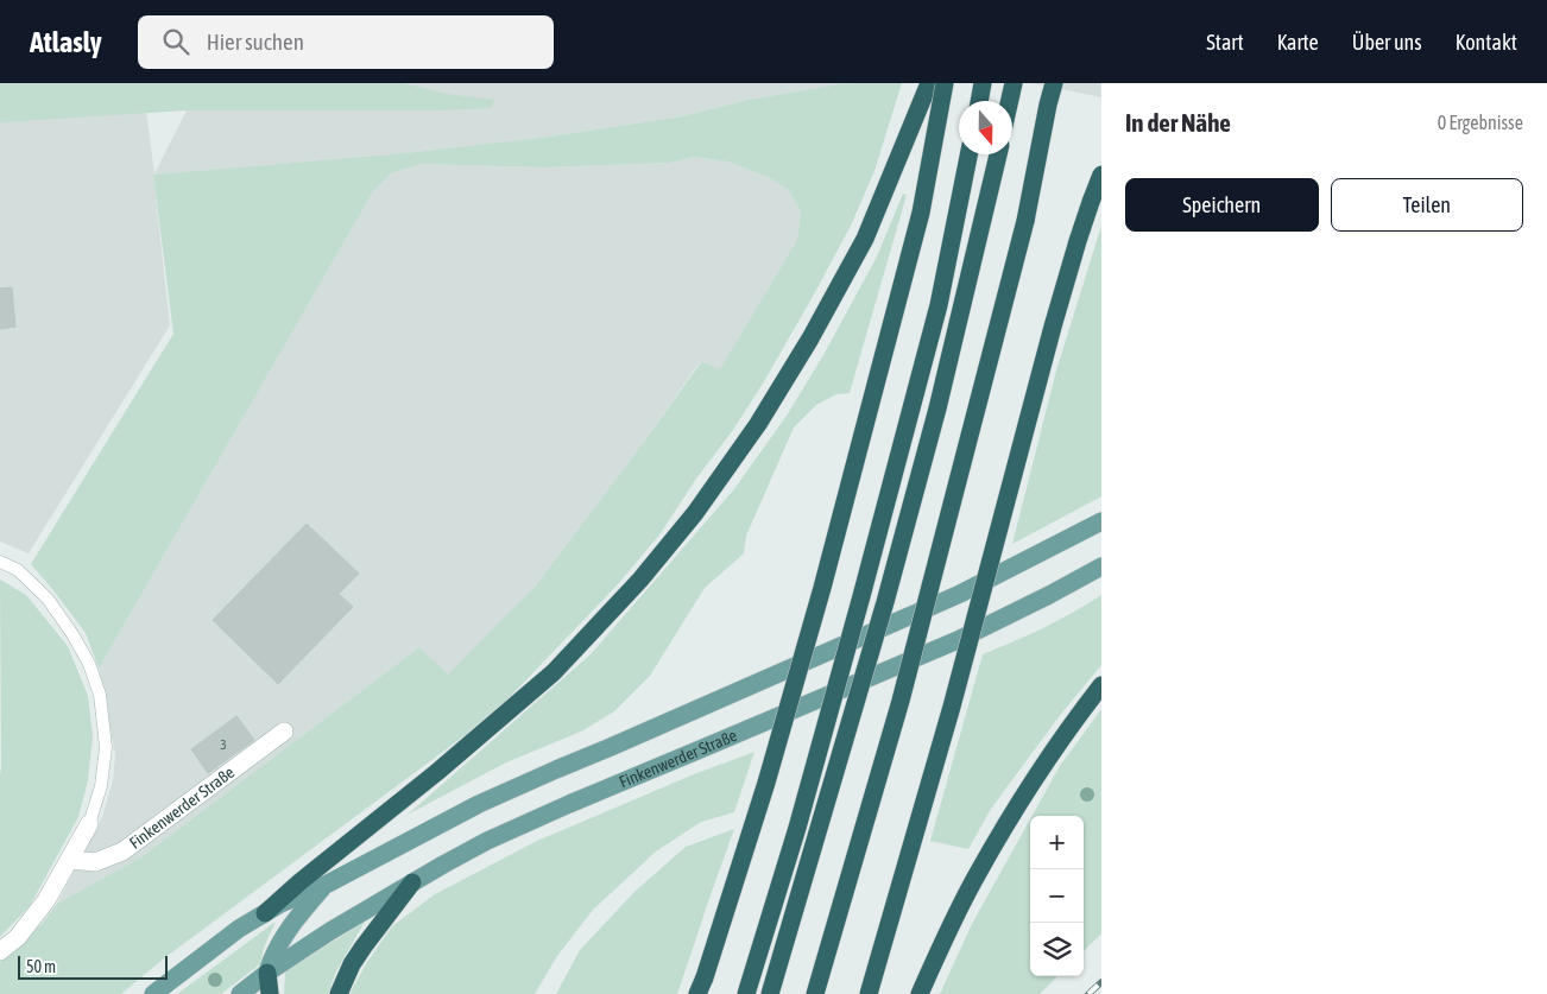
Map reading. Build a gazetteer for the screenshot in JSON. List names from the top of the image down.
{
  "streets": {
    "main road": ["Finkenwerder Straße"]
  },
  "house_numbers": ["3"],
  "scale_bar": "50 m",
  "north": "bottom",
  "page": {
    "header": "Atlasly",
    "search": "Hier suchen",
    "nav": [
      "Start",
      "Karte",
      "Über uns",
      "Kontakt"
    ],
    "heading": ["In der Nähe", "0 Ergebnisse"],
    "buttons": ["Speichern", "Teilen"],
    "map_buttons": ["+", "−"],
    "scale": "50 m"
  }
}
